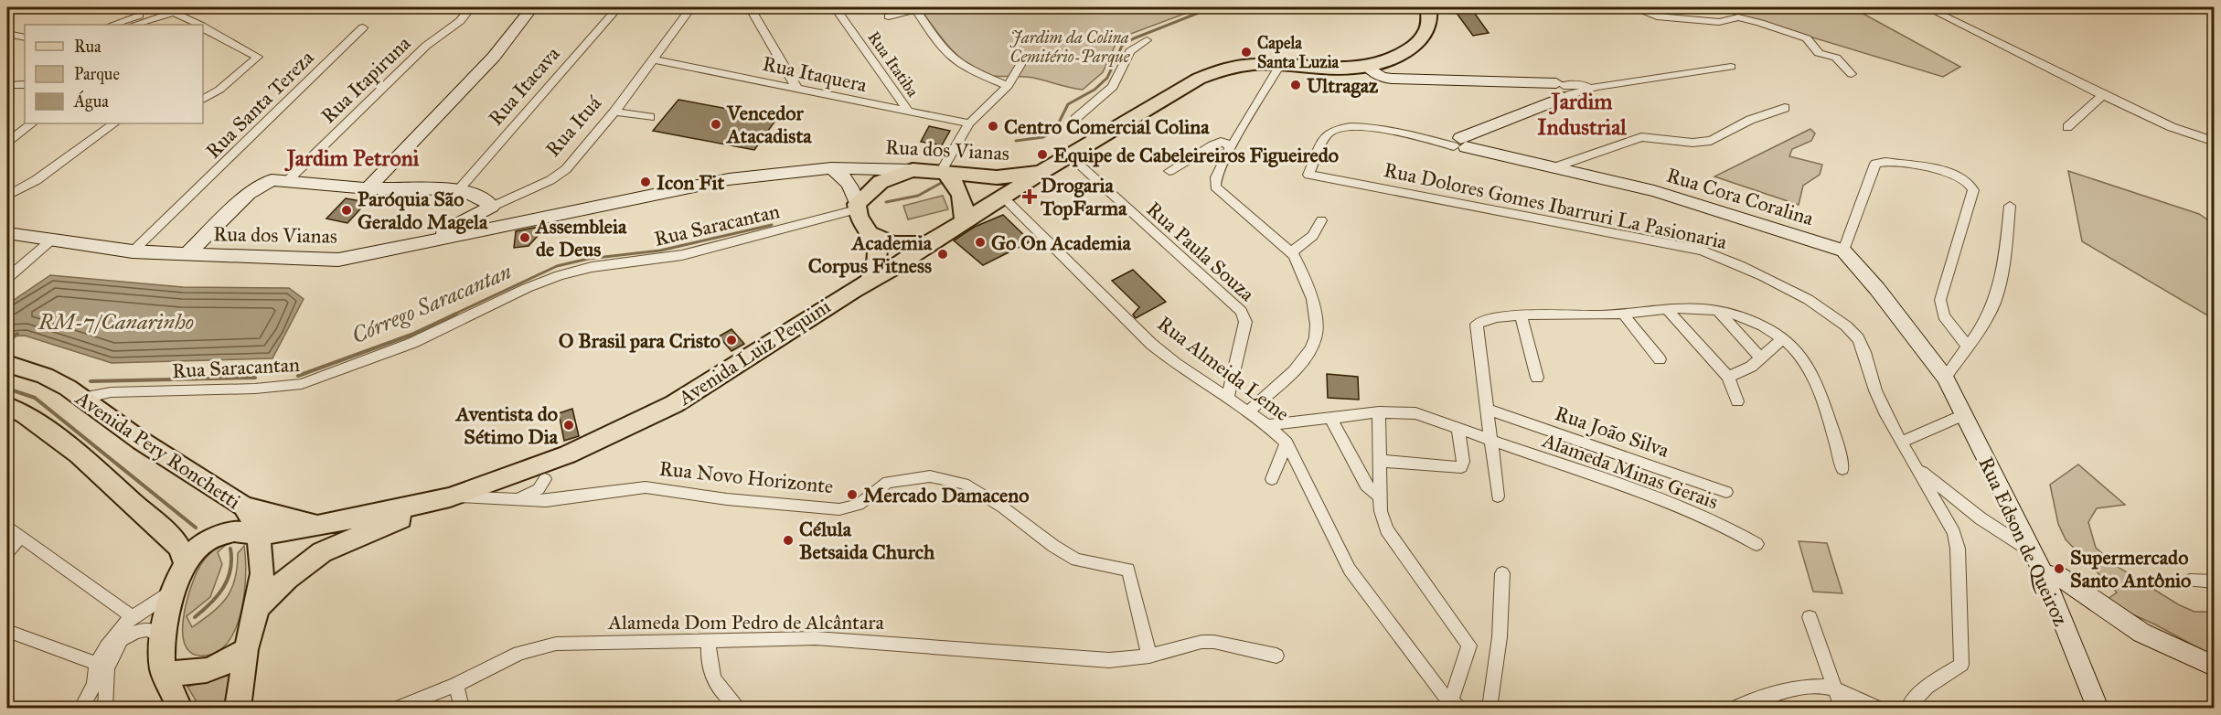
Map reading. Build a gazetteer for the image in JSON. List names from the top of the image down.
{
  "streets": {
    "main road": ["Rua dos Vianas", "Avenida Luiz Pequini", "Avenida Pery Ronchetti"],
    "street": [
      "Rua Itatiba",
      "Rua Itaquera",
      "Rua Itapiruna",
      "Rua Itacava",
      "Rua Santa Tereza",
      "Rua Ituá",
      "Rua Cora Coralina",
      "Rua Dolores Gomes Ibarruri La Pasionaria",
      "Rua Saracantan",
      "Rua Paula Souza",
      "Rua Almeida Leme",
      "Rua João Silva",
      "Alameda Minas Gerais",
      "Rua Novo Horizonte",
      "Rua Edson de Queiroz",
      "Alameda Dom Pedro de Alcântara"
    ]
  },
  "crossings": [
    ["Rua Itatiba", "Rua Itaquera"],
    ["Rua Itaquera", "Rua Ituá"],
    ["Rua Santa Tereza", "Rua dos Vianas"],
    ["Rua Ituá", "Rua dos Vianas"],
    ["Rua dos Vianas", "Rua Saracantan"],
    ["Rua dos Vianas", "Rua Paula Souza"],
    ["Rua dos Vianas", "Avenida Luiz Pequini"],
    ["Rua Cora Coralina", "Rua Dolores Gomes Ibarruri La Pasionaria"],
    ["Rua Saracantan", "Avenida Luiz Pequini"],
    ["Rua Saracantan", "Avenida Pery Ronchetti"],
    ["Rua Paula Souza", "Rua Almeida Leme"],
    ["Avenida Luiz Pequini", "Rua Almeida Leme"],
    ["Avenida Luiz Pequini", "Avenida Pery Ronchetti"],
    ["Avenida Luiz Pequini", "Rua Novo Horizonte"],
    ["Rua Almeida Leme", "Alameda Minas Gerais"],
    ["Rua Novo Horizonte", "Alameda Dom Pedro de Alcântara"]
  ],
  "districts": ["Jardim Industrial", "Jardim Petroni"],
  "water": ["Córrego Saracantan", "RM-7/Canarinho"],
  "parks": ["Jardim da Colina Cemitério-Parque"],
  "places": {
    "other": [
      "Capela Santa Luzia",
      "Ultragaz",
      "Vencedor Atacadista",
      "Centro Comercial Colina",
      "Equipe de Cabeleireiros Figueiredo",
      "Icon Fit",
      "Paróquia São Geraldo Magela",
      "Assembleia de Deus",
      "Go On Academia",
      "Academia Corpus Fitness",
      "O Brasil para Cristo",
      "Aventista do Sétimo Dia",
      "Mercado Damaceno",
      "Célula Betsaida Church",
      "Supermercado Santo Antônio"
    ],
    "health": ["Drogaria TopFarma"]
  },
  "legend": ["Rua", "Parque", "Água"]
}
